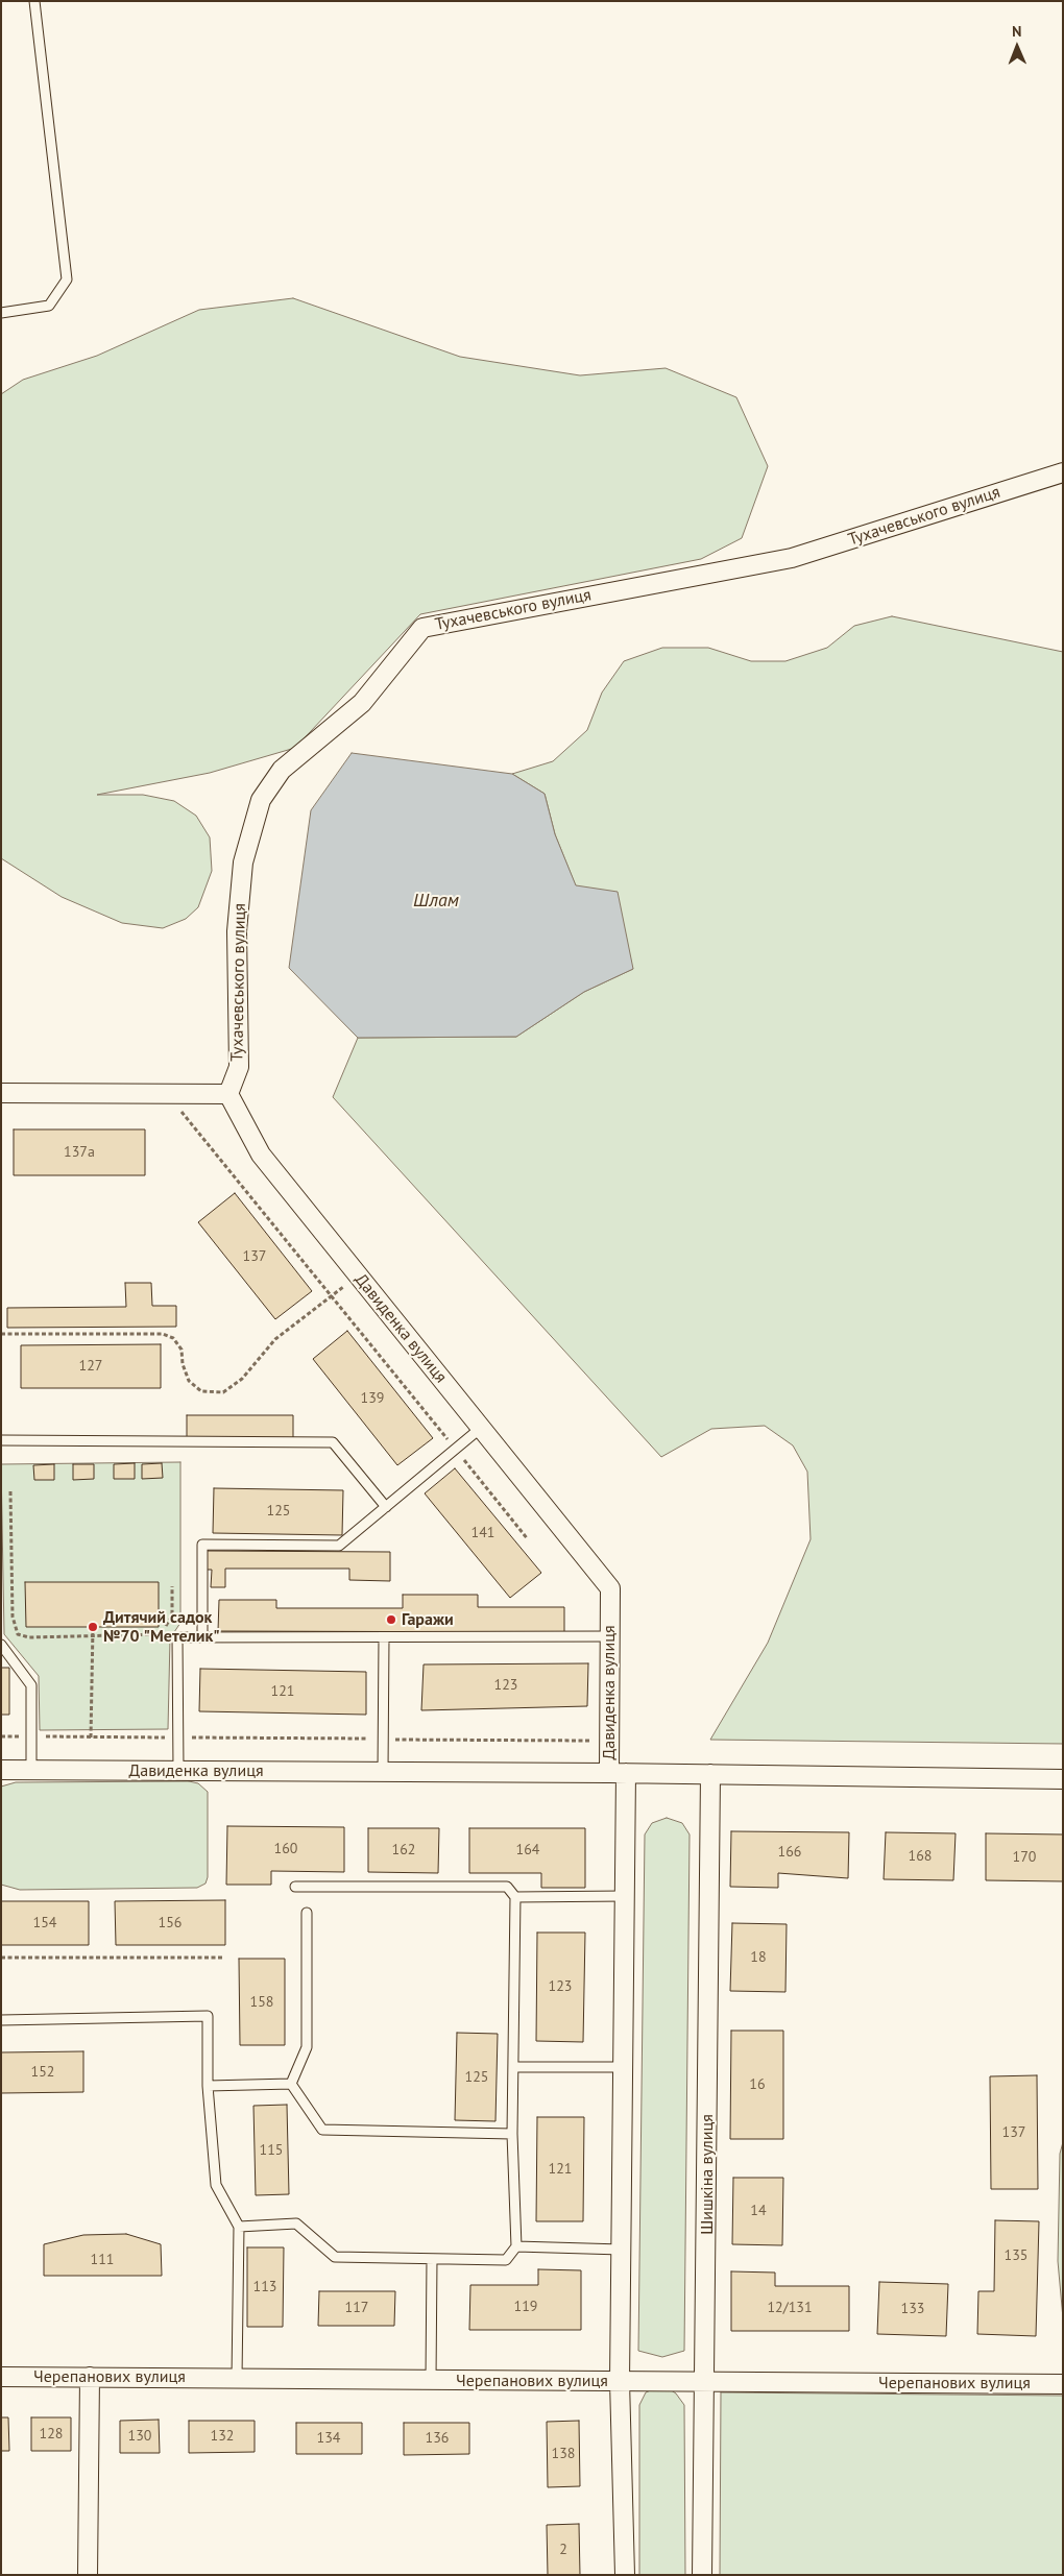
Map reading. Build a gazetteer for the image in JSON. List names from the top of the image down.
{
  "streets": {
    "street": [
      "Тухачевського вулиця",
      "Давиденка вулиця",
      "Шишкiна вулиця",
      "Черепанових вулиця"
    ]
  },
  "crossings": [
    ["Тухачевського вулиця", "Давиденка вулиця"],
    ["Давиденка вулиця", "Шишкiна вулиця"],
    ["Шишкiна вулиця", "Черепанових вулиця"]
  ],
  "water": ["Шлам"],
  "places": ["Гаражи", "Дитячий садок №70 \"Метелик\""],
  "house_numbers": [
    "137а",
    "137",
    "127",
    "139",
    "125",
    "141",
    "123",
    "121",
    "160",
    "162",
    "164",
    "166",
    "168",
    "170",
    "154",
    "156",
    "18",
    "123",
    "158",
    "152",
    "125",
    "16",
    "137",
    "115",
    "121",
    "14",
    "135",
    "111",
    "113",
    "119",
    "117",
    "12/131",
    "133",
    "128",
    "130",
    "132",
    "134",
    "136",
    "138",
    "2"
  ],
  "north": "top"
}
